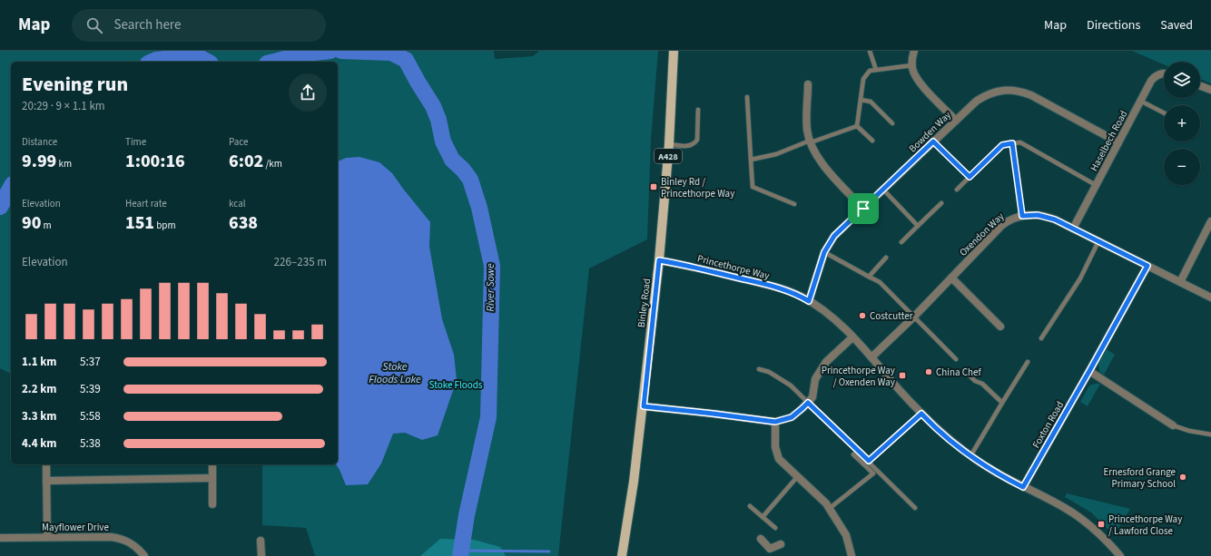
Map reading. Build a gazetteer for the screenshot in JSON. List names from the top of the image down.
{
  "streets": {
    "main road": ["A428", "Binley Road"],
    "street": [
      "Bowden Way",
      "Haselbech Road",
      "Oxendon Way",
      "Princethorpe Way",
      "Foxton Road",
      "Mayflower Drive"
    ]
  },
  "crossings": [
    ["Bowden Way", "Haselbech Road"],
    ["Bowden Way", "Princethorpe Way"],
    ["Haselbech Road", "Oxendon Way"],
    ["Oxendon Way", "Princethorpe Way"],
    ["Oxendon Way", "Foxton Road"],
    ["Princethorpe Way", "Binley Road"],
    ["Princethorpe Way", "Foxton Road"]
  ],
  "water": ["River Sowe", "Stoke Floods Lake"],
  "parks": ["Stoke Floods"],
  "places": {
    "transit": ["Binley Rd / Princethorpe Way", "Princethorpe Way / Oxenden Way", "Princethorpe Way / Lawford Close"],
    "other": ["Costcutter", "China Chef", "Ernesford Grange Primary School"]
  },
  "page": {
    "header": "Map",
    "search": "Search here",
    "nav": ["Map", "Directions", "Saved"],
    "map_buttons": ["+", "−"],
    "heading": ["Evening run", "20:29 · 9 × 1.1 km"],
    "stats": [
      ["Distance", "9.99 km"],
      ["Time", "1:00:16"],
      ["Pace", "6:02 /km"],
      ["Elevation", "90 m"],
      ["Heart rate", "151 bpm"],
      ["kcal", "638"]
    ],
    "chart": ["Elevation", "226–235 m"],
    "list": [
      {
        "name": "1.1 km",
        "note": "5:37"
      },
      {
        "name": "2.2 km",
        "note": "5:39"
      },
      {
        "name": "3.3 km",
        "note": "5:58"
      },
      {
        "name": "4.4 km",
        "note": "5:38"
      }
    ]
  }
}
